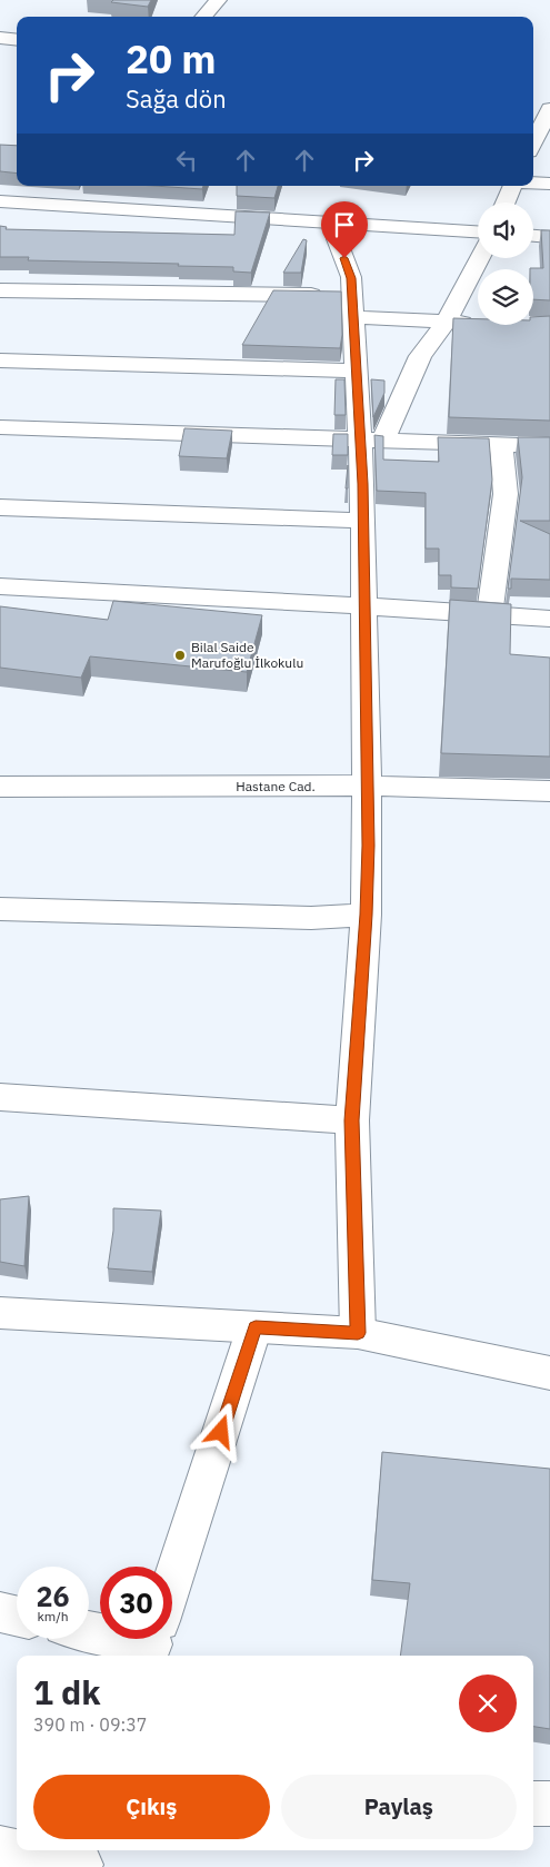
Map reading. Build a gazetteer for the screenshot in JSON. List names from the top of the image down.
{
  "streets": {
    "street": ["Hastane Cad."]
  },
  "places": ["Bilal Saide Marufoğlu İlkokulu"],
  "page": {
    "turn": ["20 m", "Sağa dön"],
    "speed": "26 km/h",
    "limit": "30",
    "heading": ["1 dk", "390 m · 09:37"],
    "buttons": ["Çıkış", "Paylaş"]
  }
}
